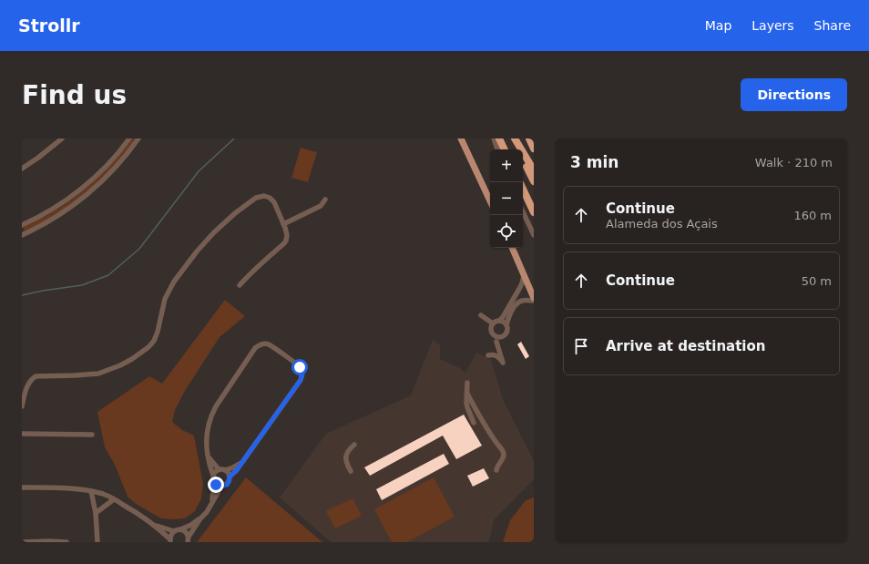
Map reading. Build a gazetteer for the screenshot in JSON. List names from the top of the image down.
{
  "page": {
    "header": "Strollr",
    "nav": ["Map", "Layers", "Share"],
    "buttons": "Directions",
    "title": "Find us",
    "heading": ["3 min", "Walk · 210 m"],
    "map_buttons": ["+", "−"],
    "list": [
      ["Continue", "Alameda dos Açais", "160 m"],
      ["Continue", "50 m"],
      "Arrive at destination"
    ]
  }
}
